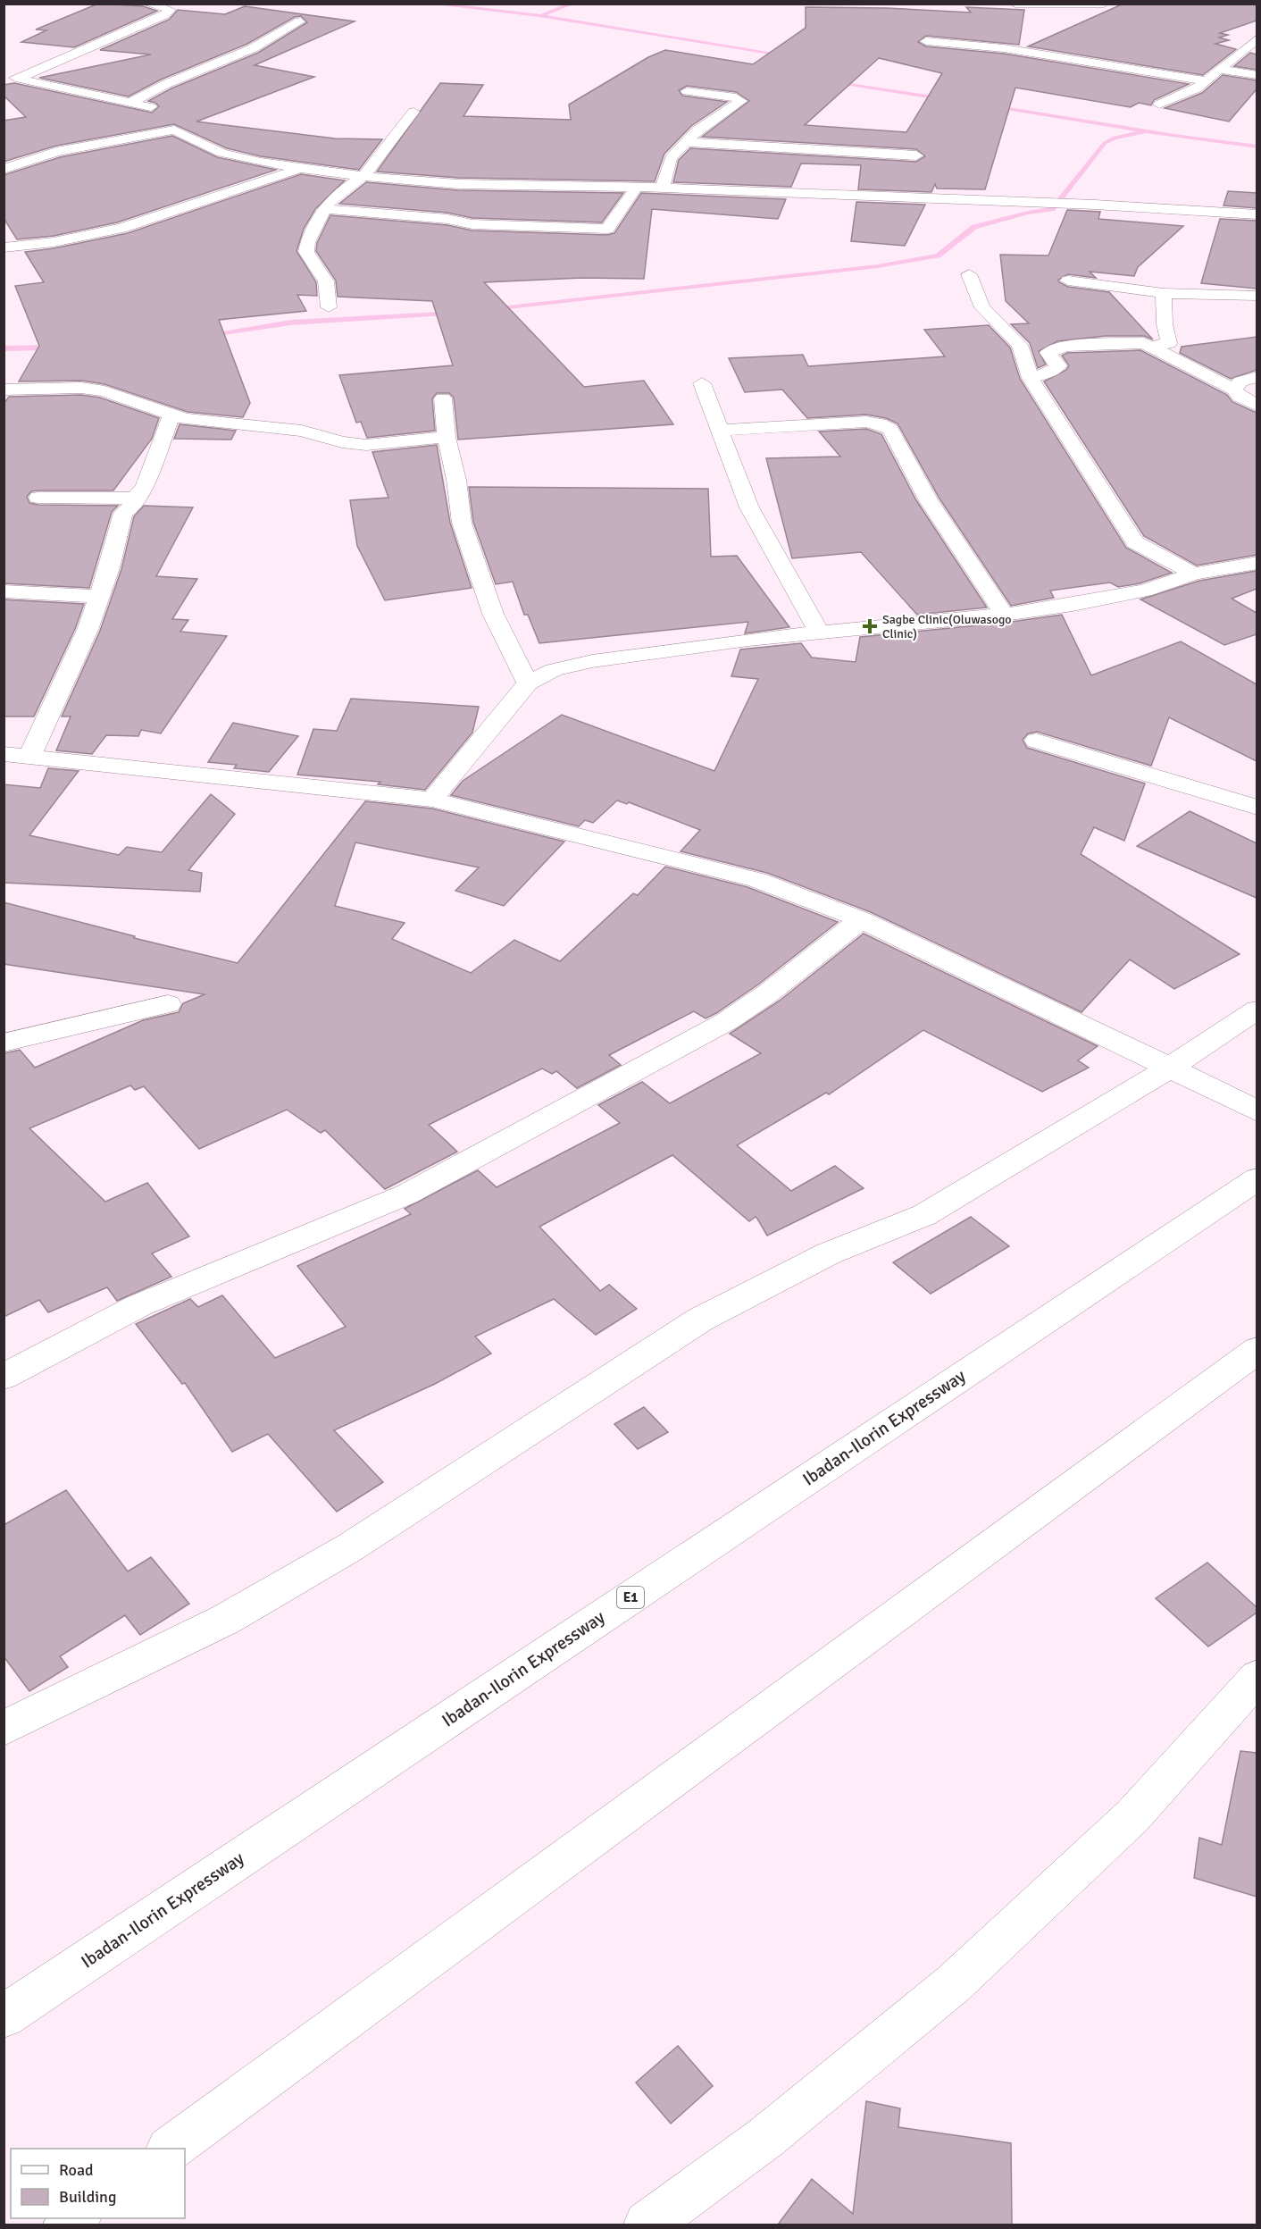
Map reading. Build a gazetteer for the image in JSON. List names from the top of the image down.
{
  "streets": {
    "main road": ["Ibadan-Ilorin Expressway", "E1"]
  },
  "places": {
    "health": ["Sagbe Clinic(Oluwasogo Clinic)"]
  },
  "legend": ["Road", "Building"]
}
